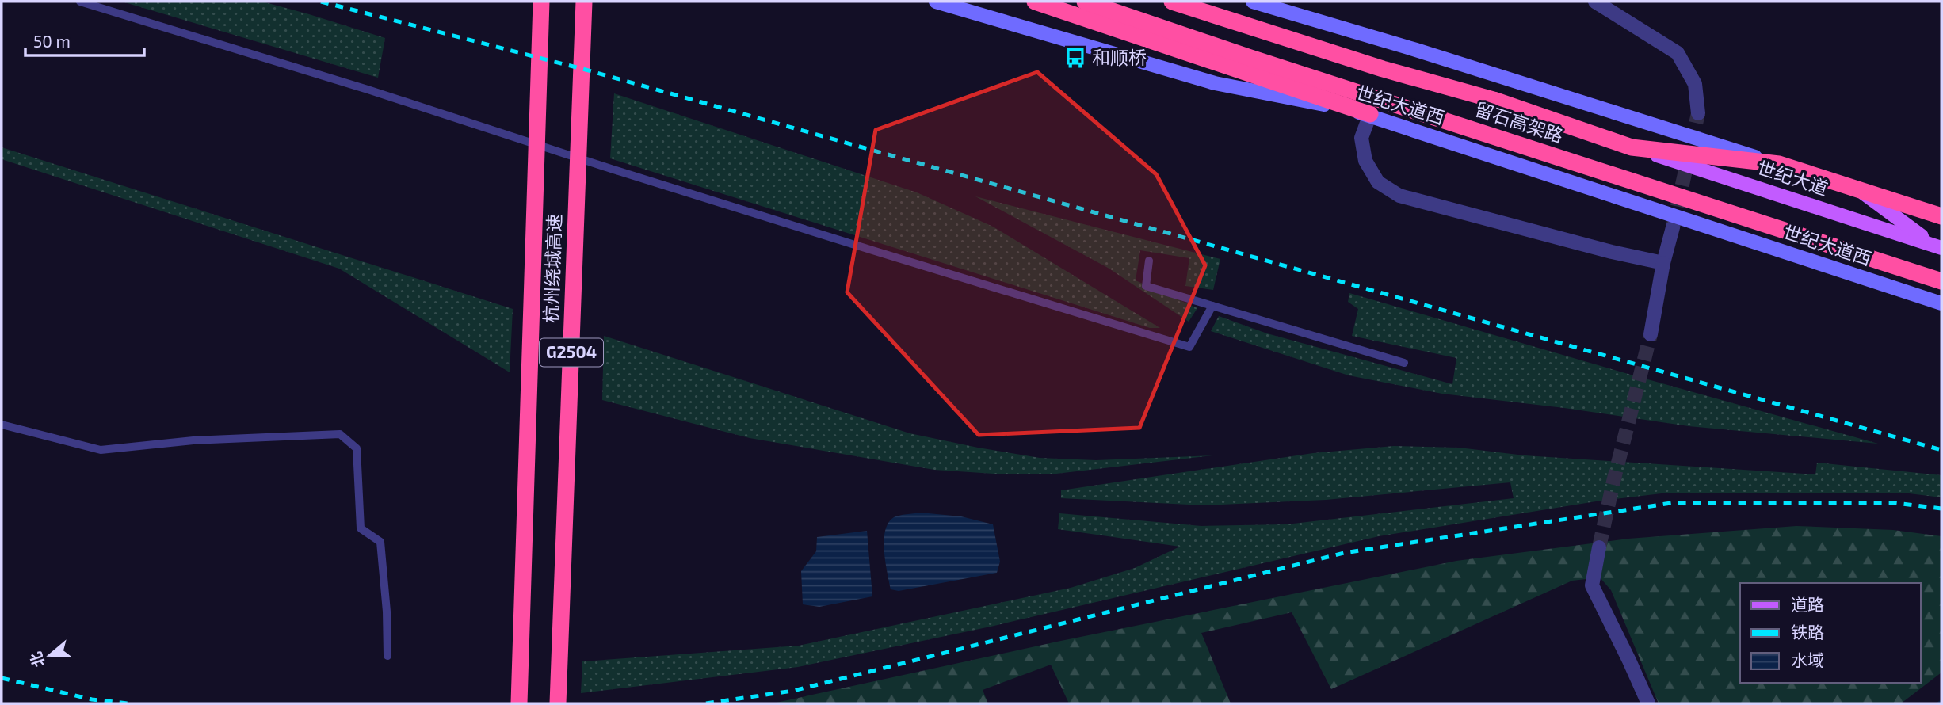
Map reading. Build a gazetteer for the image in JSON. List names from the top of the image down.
{
  "streets": {
    "highway": ["留石高架路", "杭州绕城高速", "G2504"],
    "main road": ["世纪大道西", "世纪大道"]
  },
  "crossings": [
    ["留石高架路", "世纪大道"]
  ],
  "places": {
    "bus stop": ["和顺桥"]
  },
  "legend": ["道路", "铁路", "水域"],
  "scale_bar": "50 m",
  "north": "left"
}
